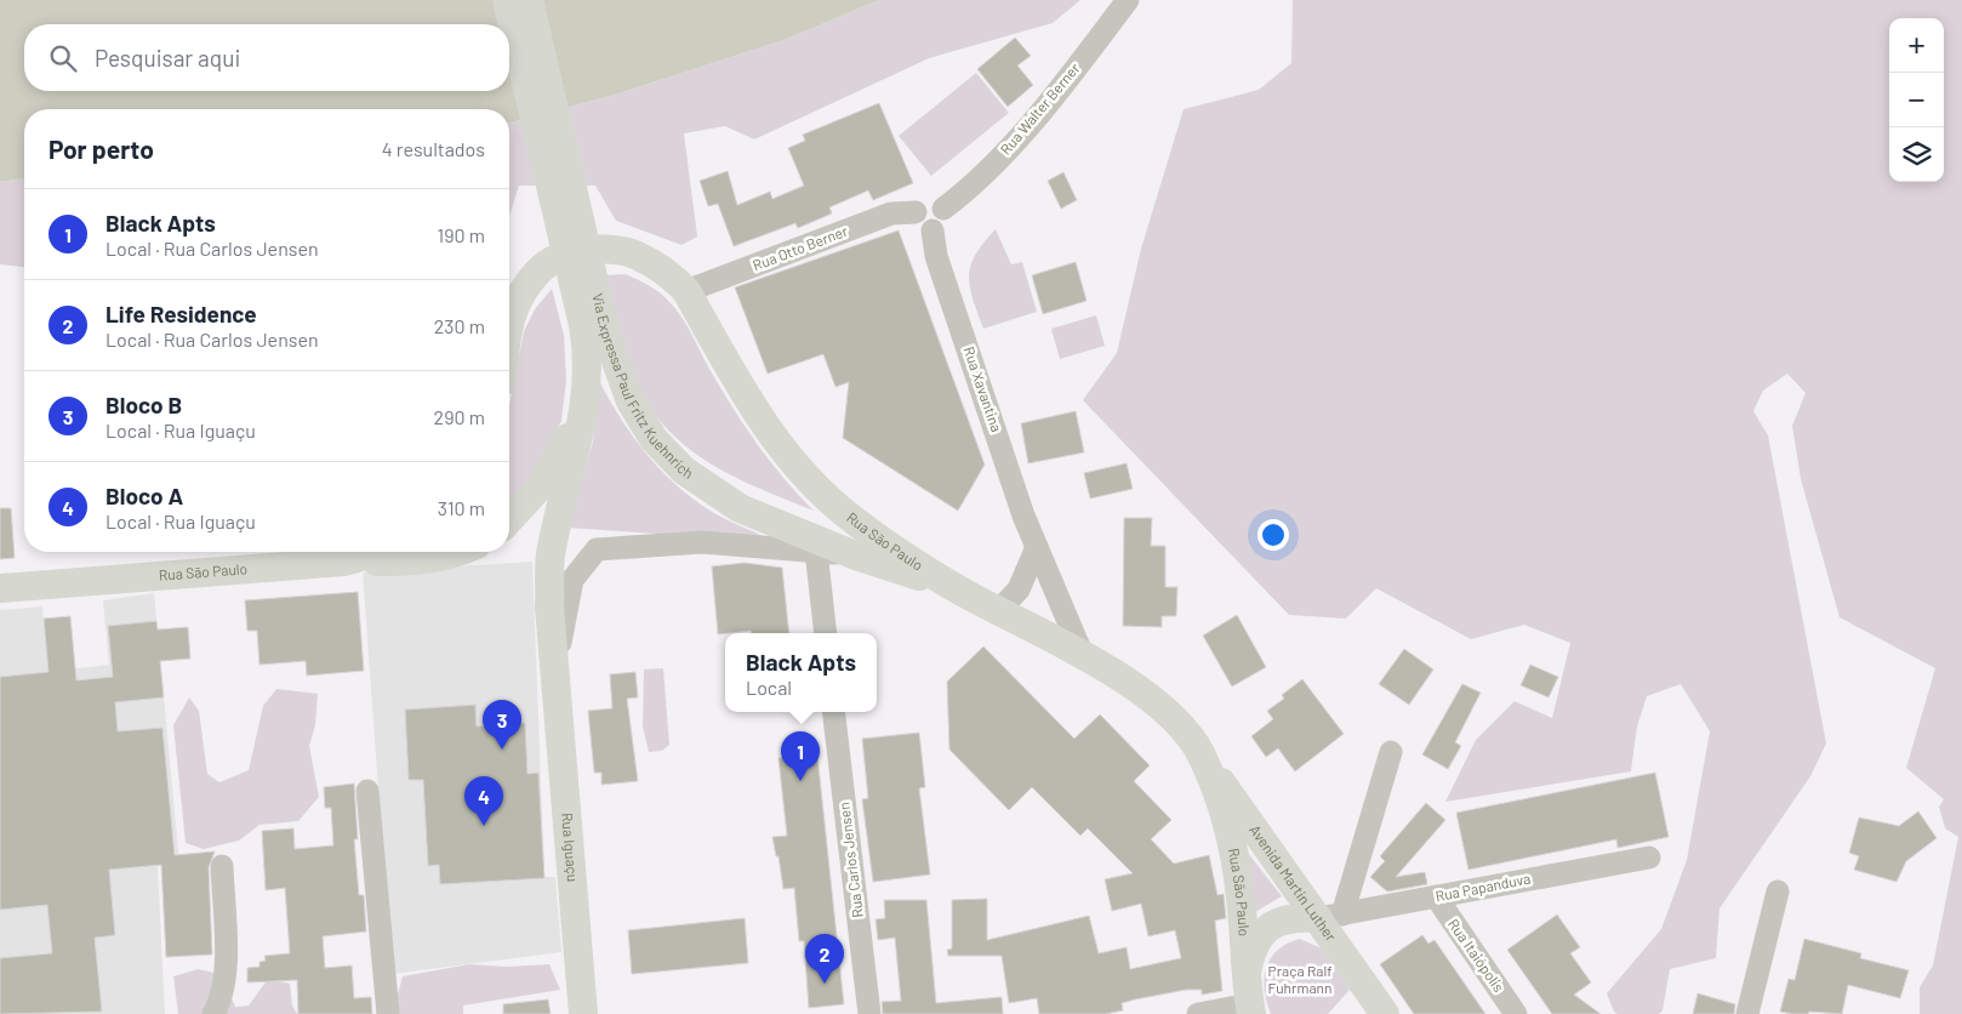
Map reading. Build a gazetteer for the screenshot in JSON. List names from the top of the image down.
{
  "streets": {
    "main road": [
      "Via Expressa Paul Fritz Kuehnrich",
      "Rua São Paulo",
      "Rua Iguaçu",
      "Avenida Martin Luther"
    ],
    "street": [
      "Rua Walter Berner",
      "Rua Otto Berner",
      "Rua Xavantina",
      "Rua Carlos Jensen",
      "Rua Papanduva",
      "Rua Itaiópolis"
    ]
  },
  "crossings": [
    ["Rua Walter Berner", "Rua Otto Berner"],
    ["Rua Walter Berner", "Rua Xavantina"],
    ["Rua Otto Berner", "Rua Xavantina"],
    ["Rua Otto Berner", "Rua São Paulo"],
    ["Via Expressa Paul Fritz Kuehnrich", "Rua São Paulo"],
    ["Via Expressa Paul Fritz Kuehnrich", "Rua Iguaçu"],
    ["Rua Xavantina", "Rua São Paulo"],
    ["Rua São Paulo", "Rua Iguaçu"],
    ["Rua São Paulo", "Avenida Martin Luther"],
    ["Rua São Paulo", "Rua Papanduva"],
    ["Avenida Martin Luther", "Rua Papanduva"],
    ["Rua Papanduva", "Rua Itaiópolis"]
  ],
  "parks": ["Praça Ralf Fuhrmann"],
  "page": {
    "map_buttons": ["+", "−"],
    "search": "Pesquisar aqui",
    "heading": ["Por perto", "4 resultados"],
    "list": [
      {
        "mark": "1",
        "name": "Black Apts",
        "note": "Local · Rua Carlos Jensen",
        "value": "190 m"
      },
      {
        "mark": "2",
        "name": "Life Residence",
        "note": "Local · Rua Carlos Jensen",
        "value": "230 m"
      },
      {
        "mark": "3",
        "name": "Bloco B",
        "note": "Local · Rua Iguaçu",
        "value": "290 m"
      },
      {
        "mark": "4",
        "name": "Bloco A",
        "note": "Local · Rua Iguaçu",
        "value": "310 m"
      }
    ],
    "popup": ["Black Apts", "Local"],
    "pins": [
      "3",
      "1",
      "4",
      "2"
    ]
  }
}
